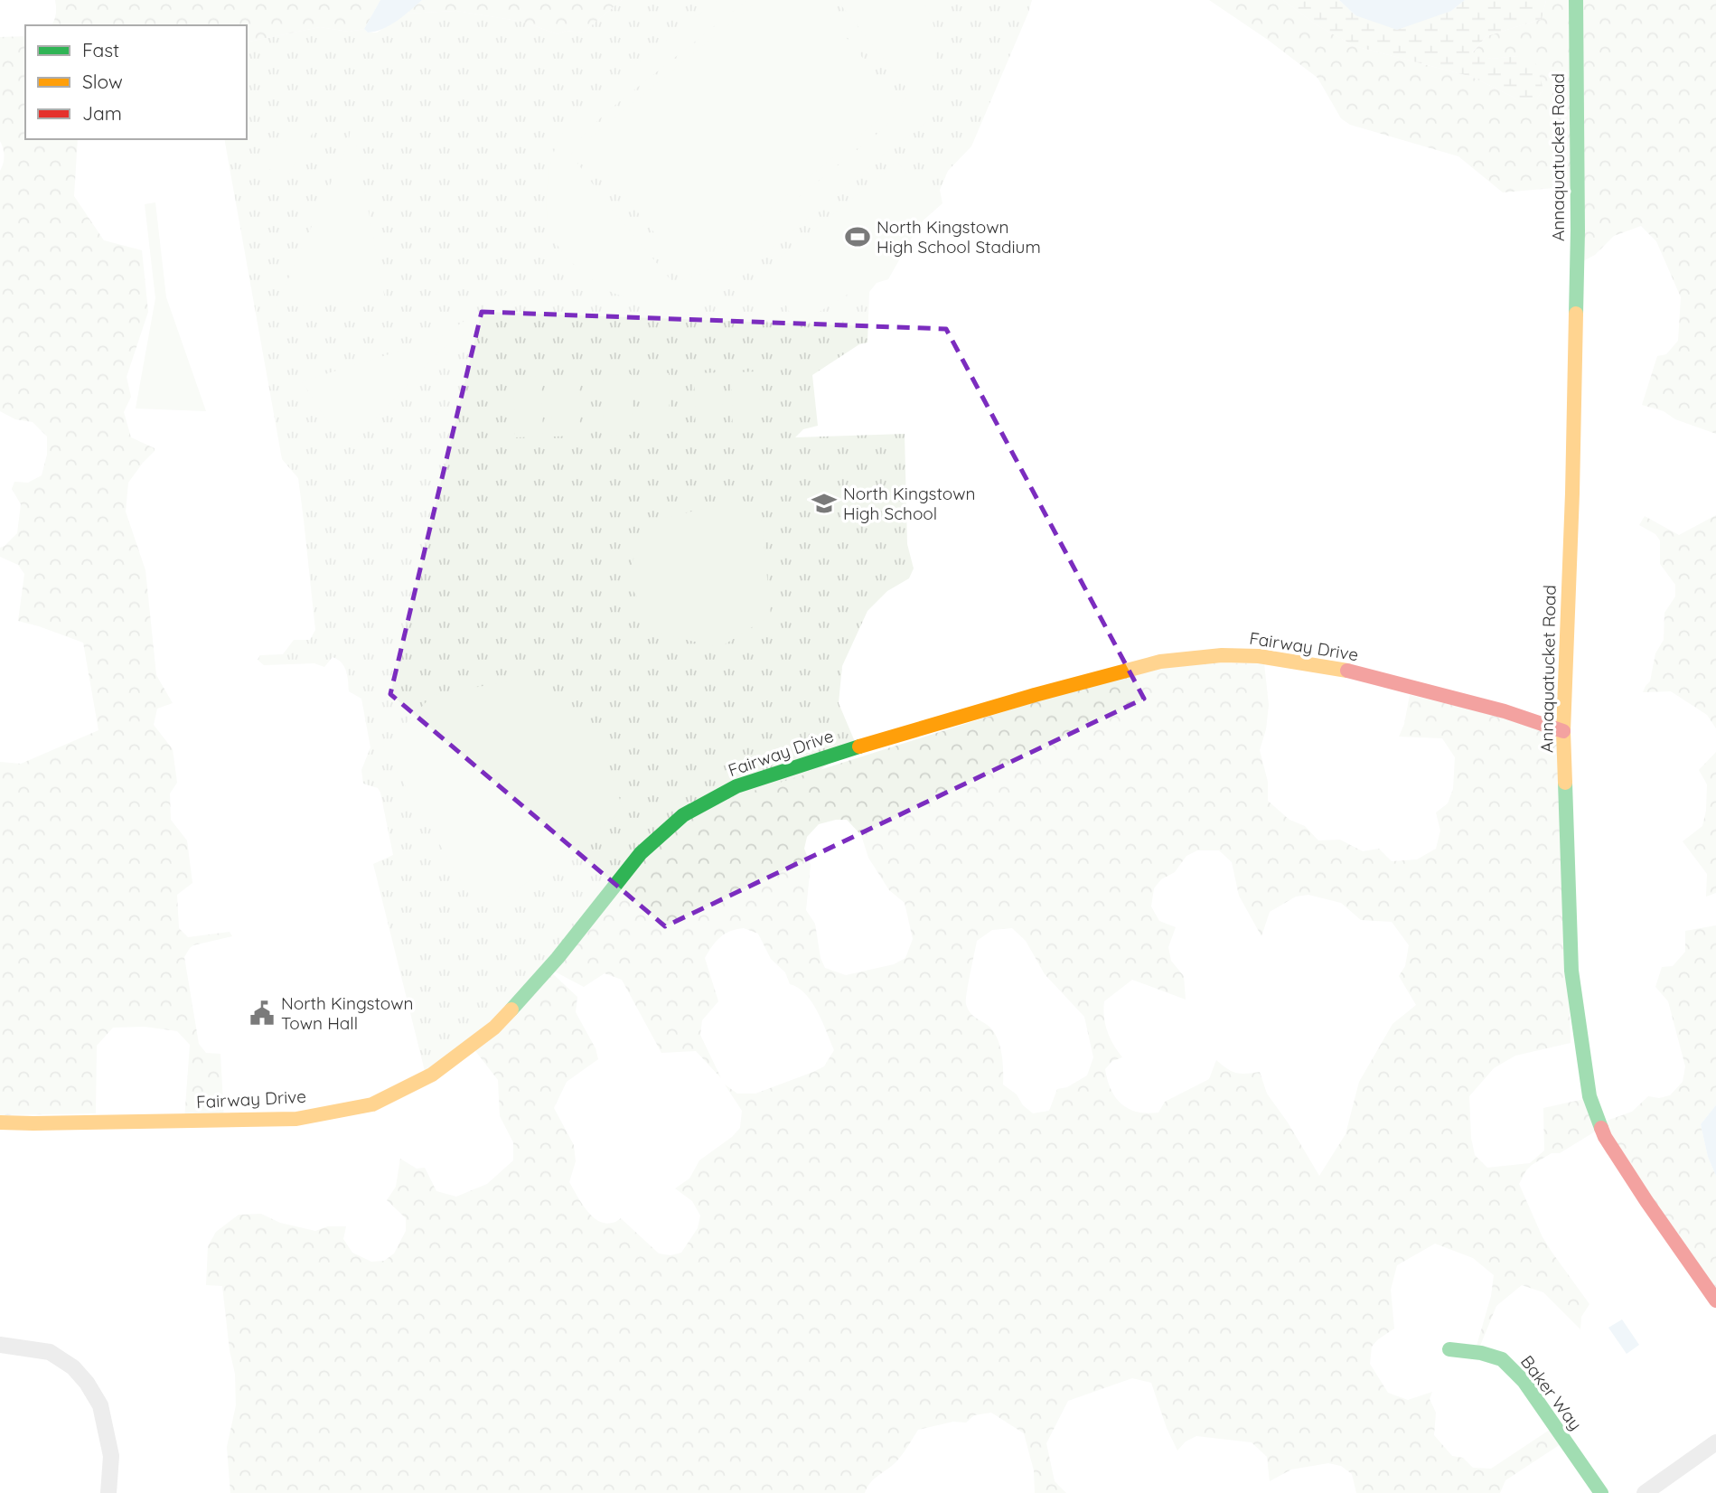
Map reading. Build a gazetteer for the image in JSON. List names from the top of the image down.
{
  "streets": {
    "street": ["Annaquatucket Road", "Fairway Drive", "Baker Way"]
  },
  "crossings": [
    ["Annaquatucket Road", "Fairway Drive"]
  ],
  "places": {
    "sports": ["North Kingstown High School Stadium"],
    "school or university": ["North Kingstown High School"],
    "public building": ["North Kingstown Town Hall"]
  },
  "legend": ["Fast", "Slow", "Jam"]
}
